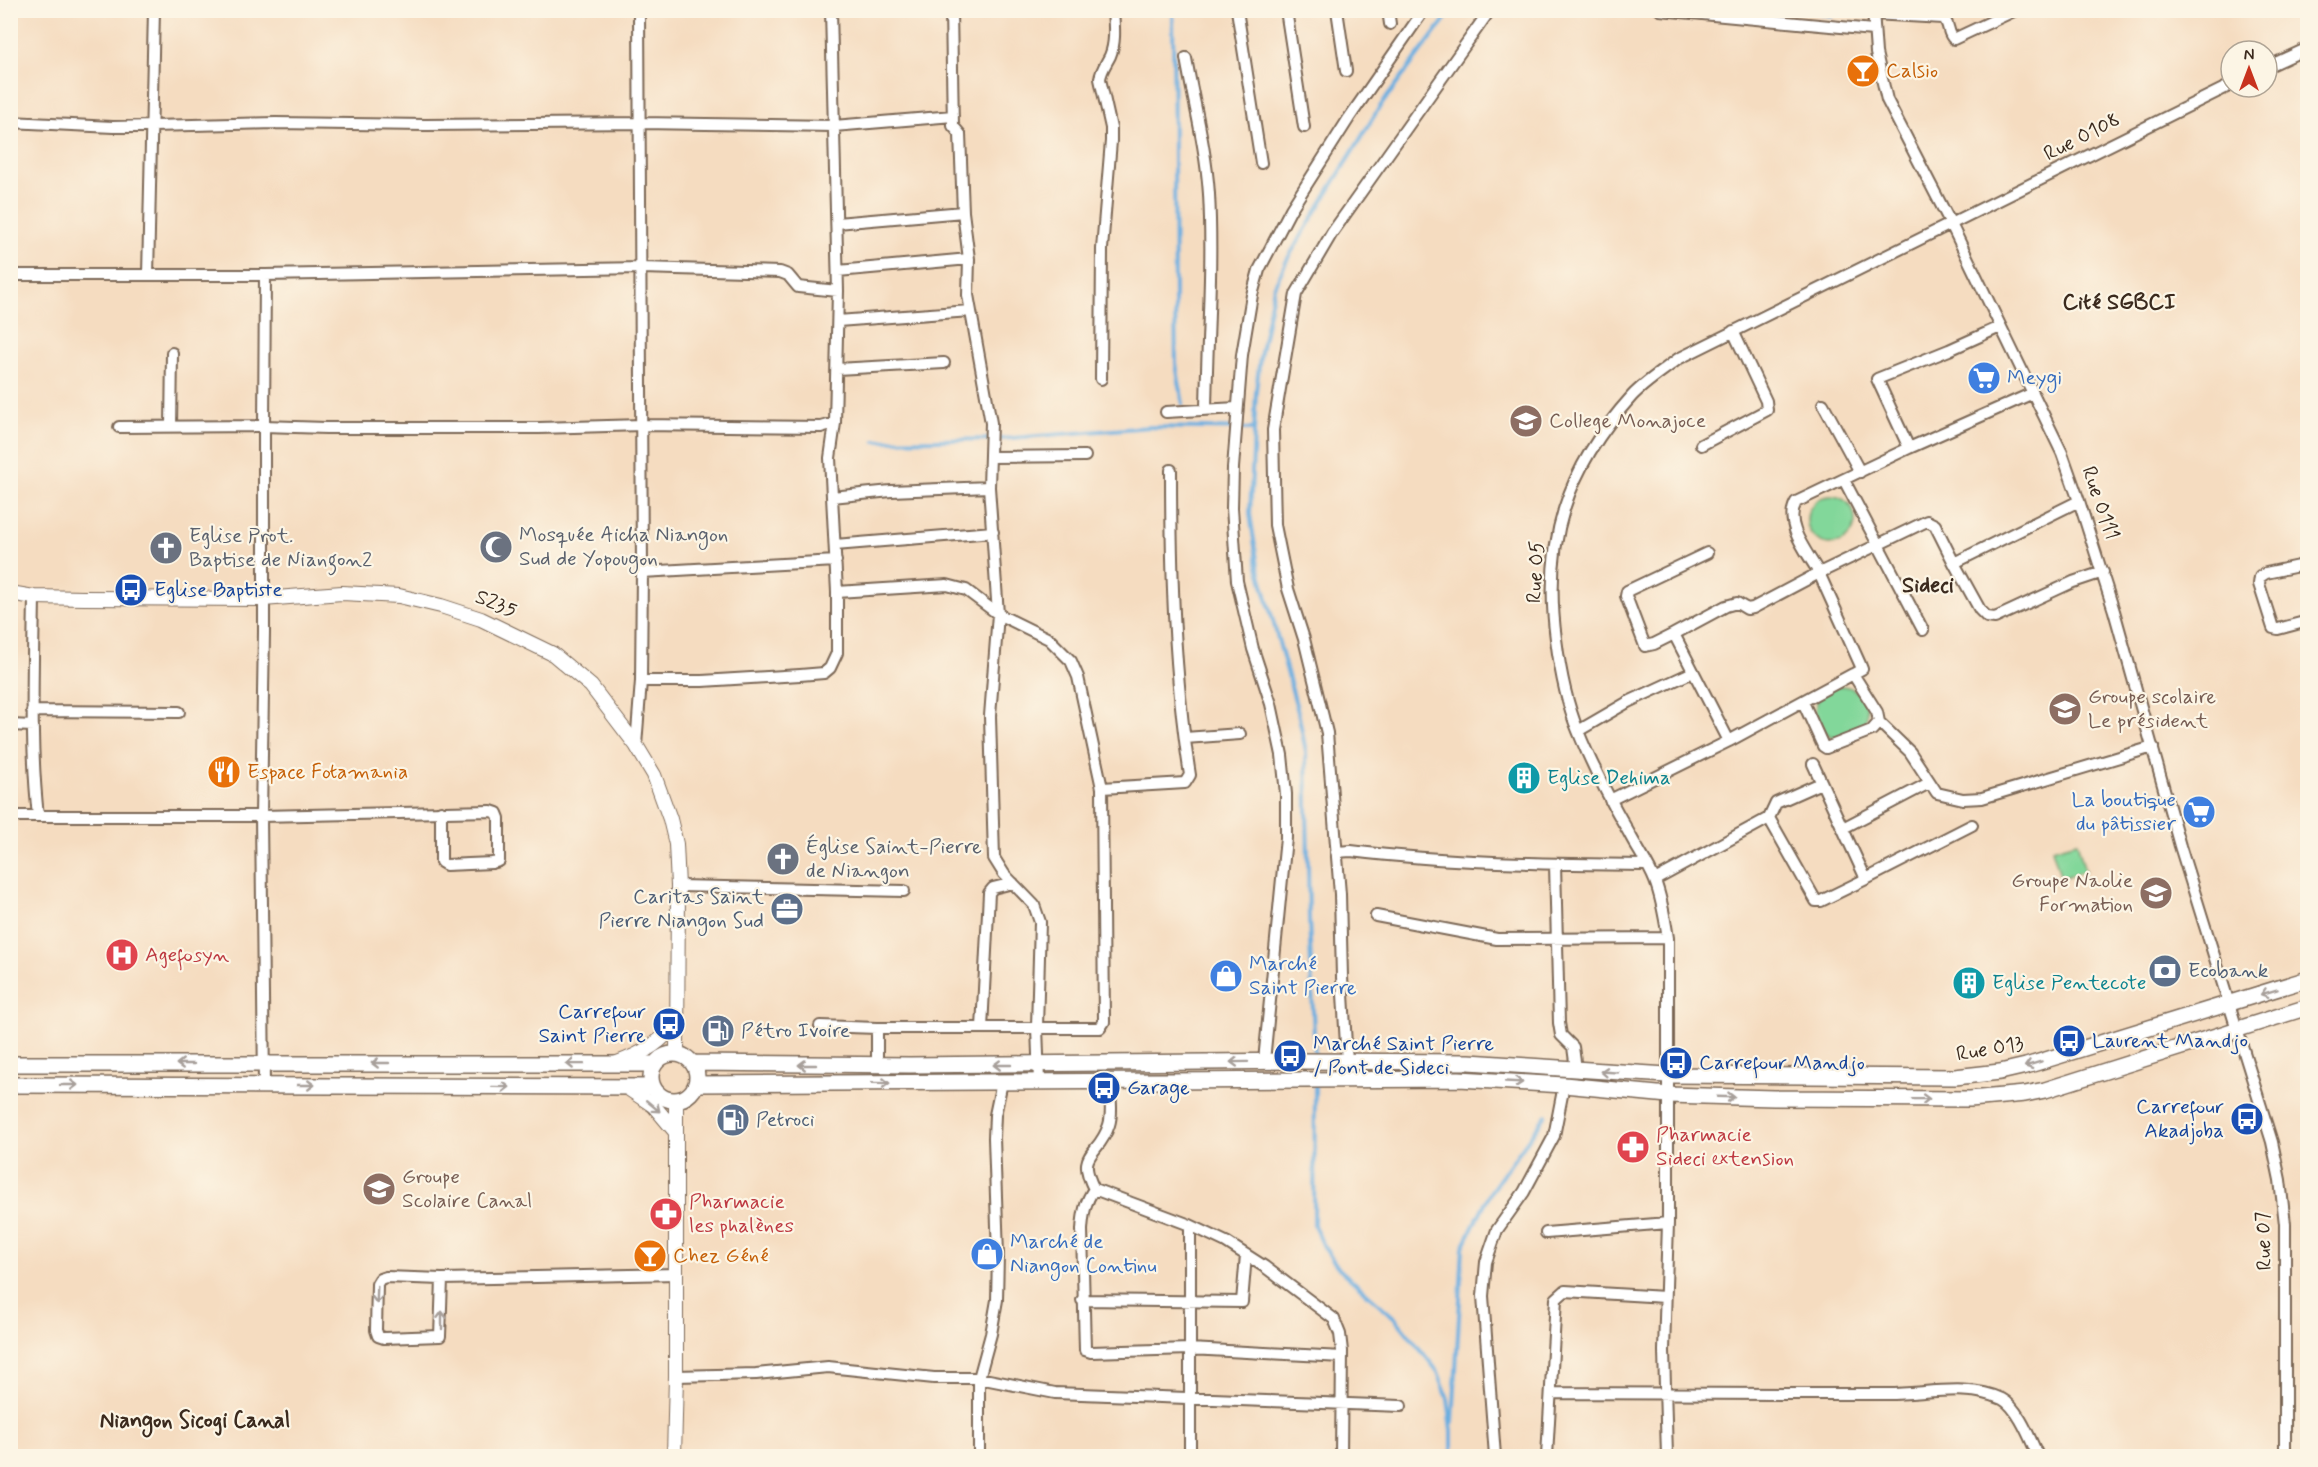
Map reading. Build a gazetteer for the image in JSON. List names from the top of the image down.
{
  "streets": {
    "main road": ["Rue O13"],
    "street": [
      "Rue O108",
      "Rue O111",
      "Rue O5",
      "S235",
      "Rue 07"
    ]
  },
  "crossings": [
    ["Rue O108", "Rue O111"],
    ["Rue O108", "Rue O5"],
    ["Rue O111", "Rue O5"],
    ["Rue O111", "Rue O13"],
    ["Rue O111", "Rue 07"],
    ["Rue O5", "Rue O13"],
    ["S235", "Rue O13"]
  ],
  "districts": ["Cité SGBCI", "Sideci", "Niangon Sicogi Canal"],
  "places": {
    "bar": ["Calsio", "Chez Géné"],
    "supermarket": ["Meygi", "La boutique du pâtissier"],
    "school or university": [
      "College Monajoce",
      "Groupe scolaire Le président",
      "Groupe Naolie Formation",
      "Groupe Scolaire Canal"
    ],
    "mosque": ["Mosquée Aicha Niangon Sud de Yopougon"],
    "church": ["Eglise Prot. Baptise de Niangon2", "Église Saint-Pierre de Niangon"],
    "bus stop": [
      "Eglise Baptiste",
      "Carrefour Saint Pierre",
      "Laurent Mandjo",
      "Marché Saint Pierre / Pont de Sideci",
      "Carrefour Mandjo",
      "Garage",
      "Carrefour Akadjoba"
    ],
    "restaurant": ["Espace Fotamania"],
    "building": ["Eglise Dehima", "Eglise Pentecote"],
    "office": ["Caritas Saint Pierre Niangon Sud"],
    "hospital": ["Agefosyn"],
    "bank": ["Ecobank"],
    "shop": ["Marché Saint Pierre", "Marché de Niangon Continu"],
    "fuel station": ["Pétro Ivoire", "Petroci"],
    "pharmacy": ["Pharmacie Sideci extension", "Pharmacie les phalènes"]
  },
  "north": "top"
}
